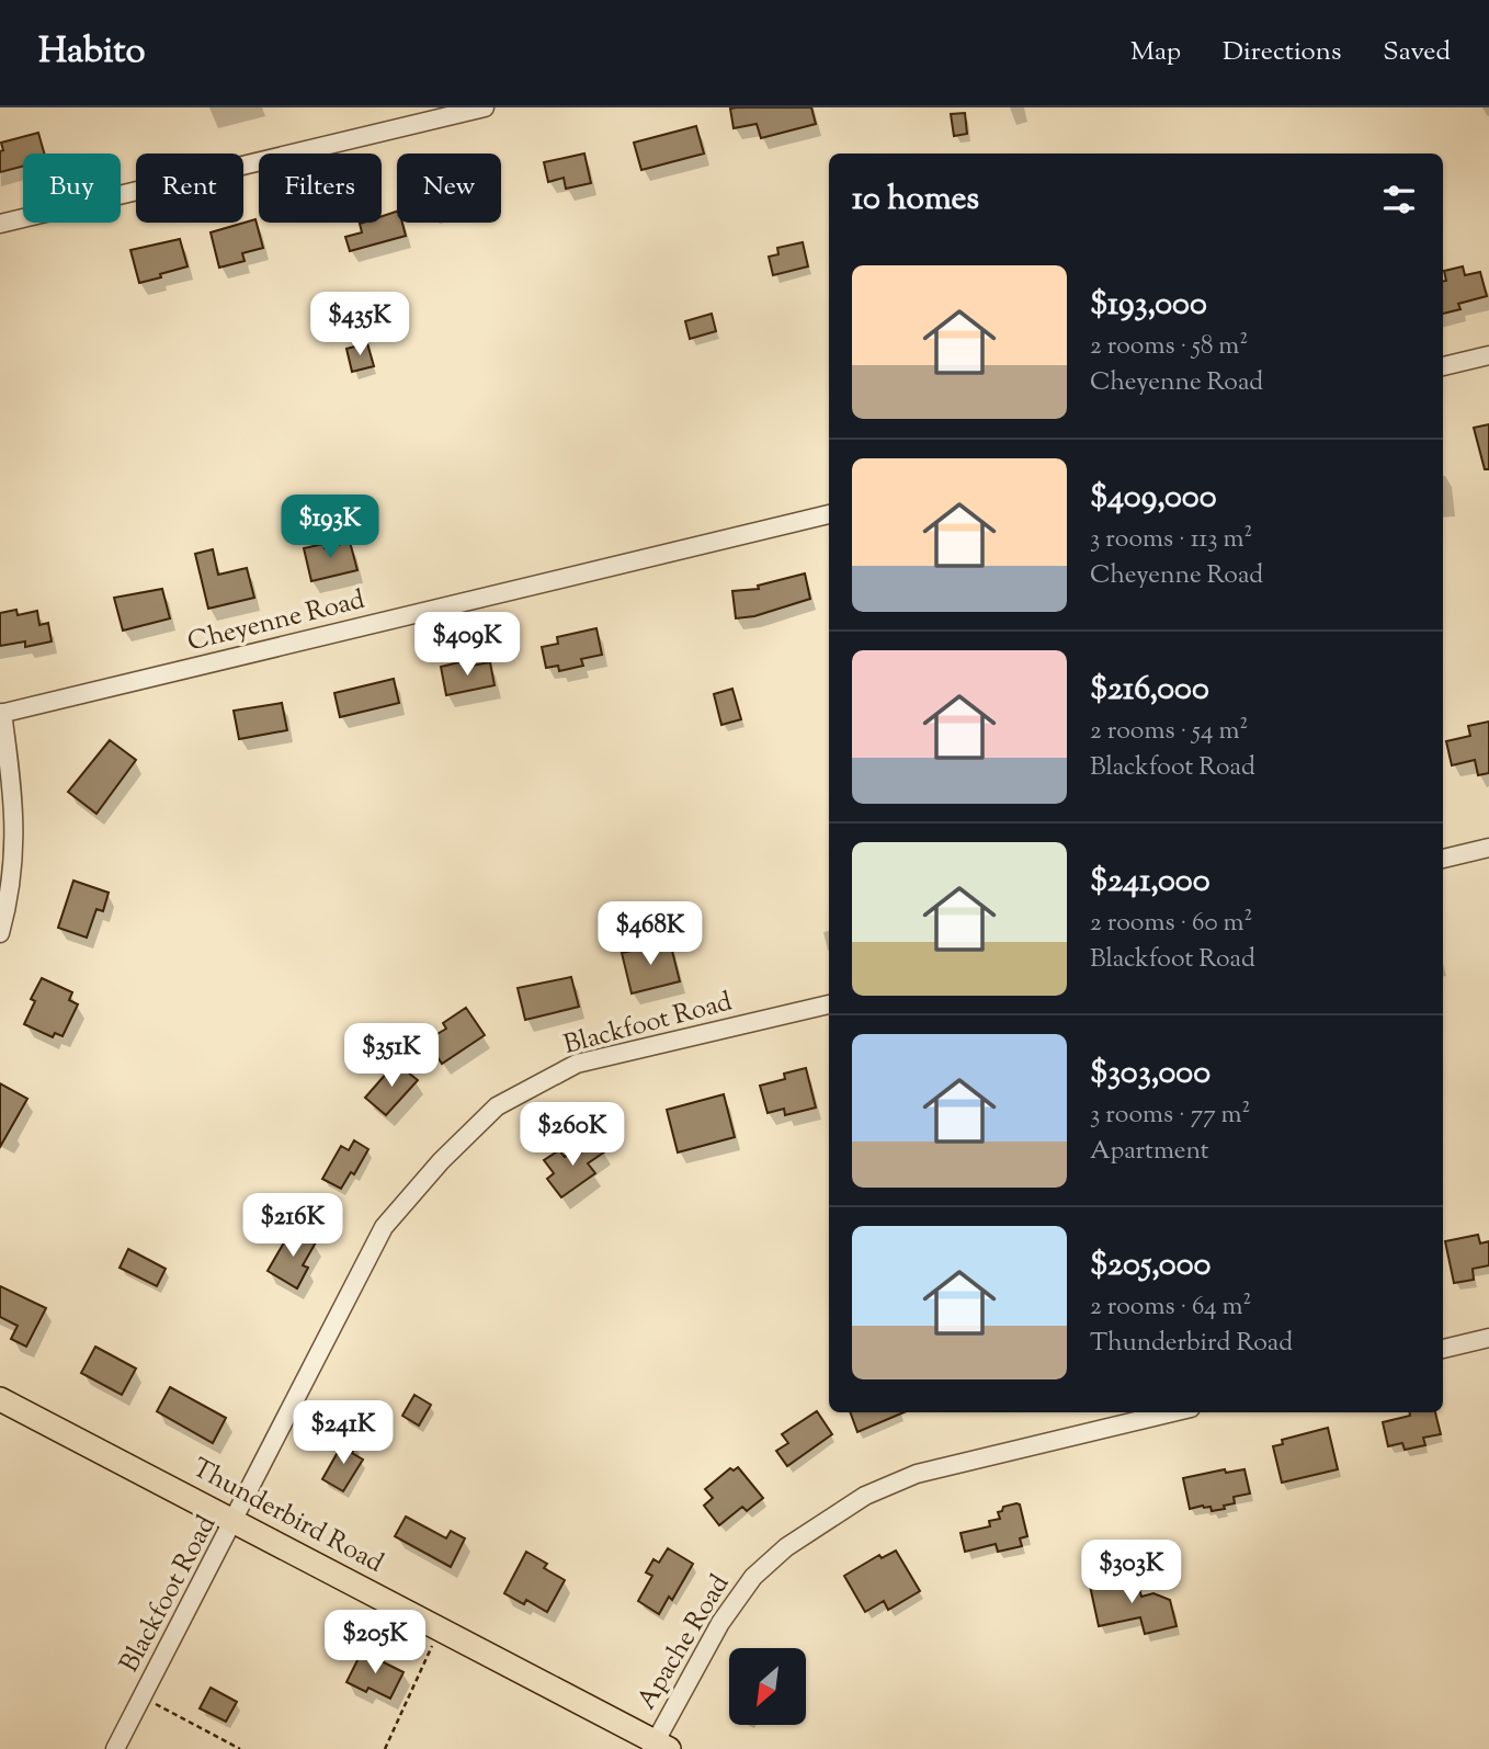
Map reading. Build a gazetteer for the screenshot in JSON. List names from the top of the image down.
{
  "streets": {
    "main road": ["Thunderbird Road"],
    "street": ["Cheyenne Road", "Blackfoot Road", "Apache Road"]
  },
  "crossings": [
    ["Blackfoot Road", "Thunderbird Road"],
    ["Thunderbird Road", "Apache Road"]
  ],
  "north": "bottom left",
  "page": {
    "header": "Habito",
    "nav": ["Map", "Directions", "Saved"],
    "chip": [
      "Buy",
      "Rent",
      "Filters",
      "New"
    ],
    "heading": "10 homes",
    "list": [
      {
        "name": "$193,000",
        "note": "2 rooms · 58 m² · Cheyenne Road"
      },
      {
        "name": "$409,000",
        "note": "3 rooms · 113 m² · Cheyenne Road"
      },
      {
        "name": "$216,000",
        "note": "2 rooms · 54 m² · Blackfoot Road"
      },
      {
        "name": "$241,000",
        "note": "2 rooms · 60 m² · Blackfoot Road"
      },
      {
        "name": "$303,000",
        "note": "3 rooms · 77 m² · Apartment"
      },
      {
        "name": "$205,000",
        "note": "2 rooms · 64 m² · Thunderbird Road"
      }
    ],
    "price": [
      "$435K",
      "$193K",
      "$409K",
      "$468K",
      "$351K",
      "$260K",
      "$216K",
      "$241K",
      "$303K",
      "$205K"
    ]
  }
}
